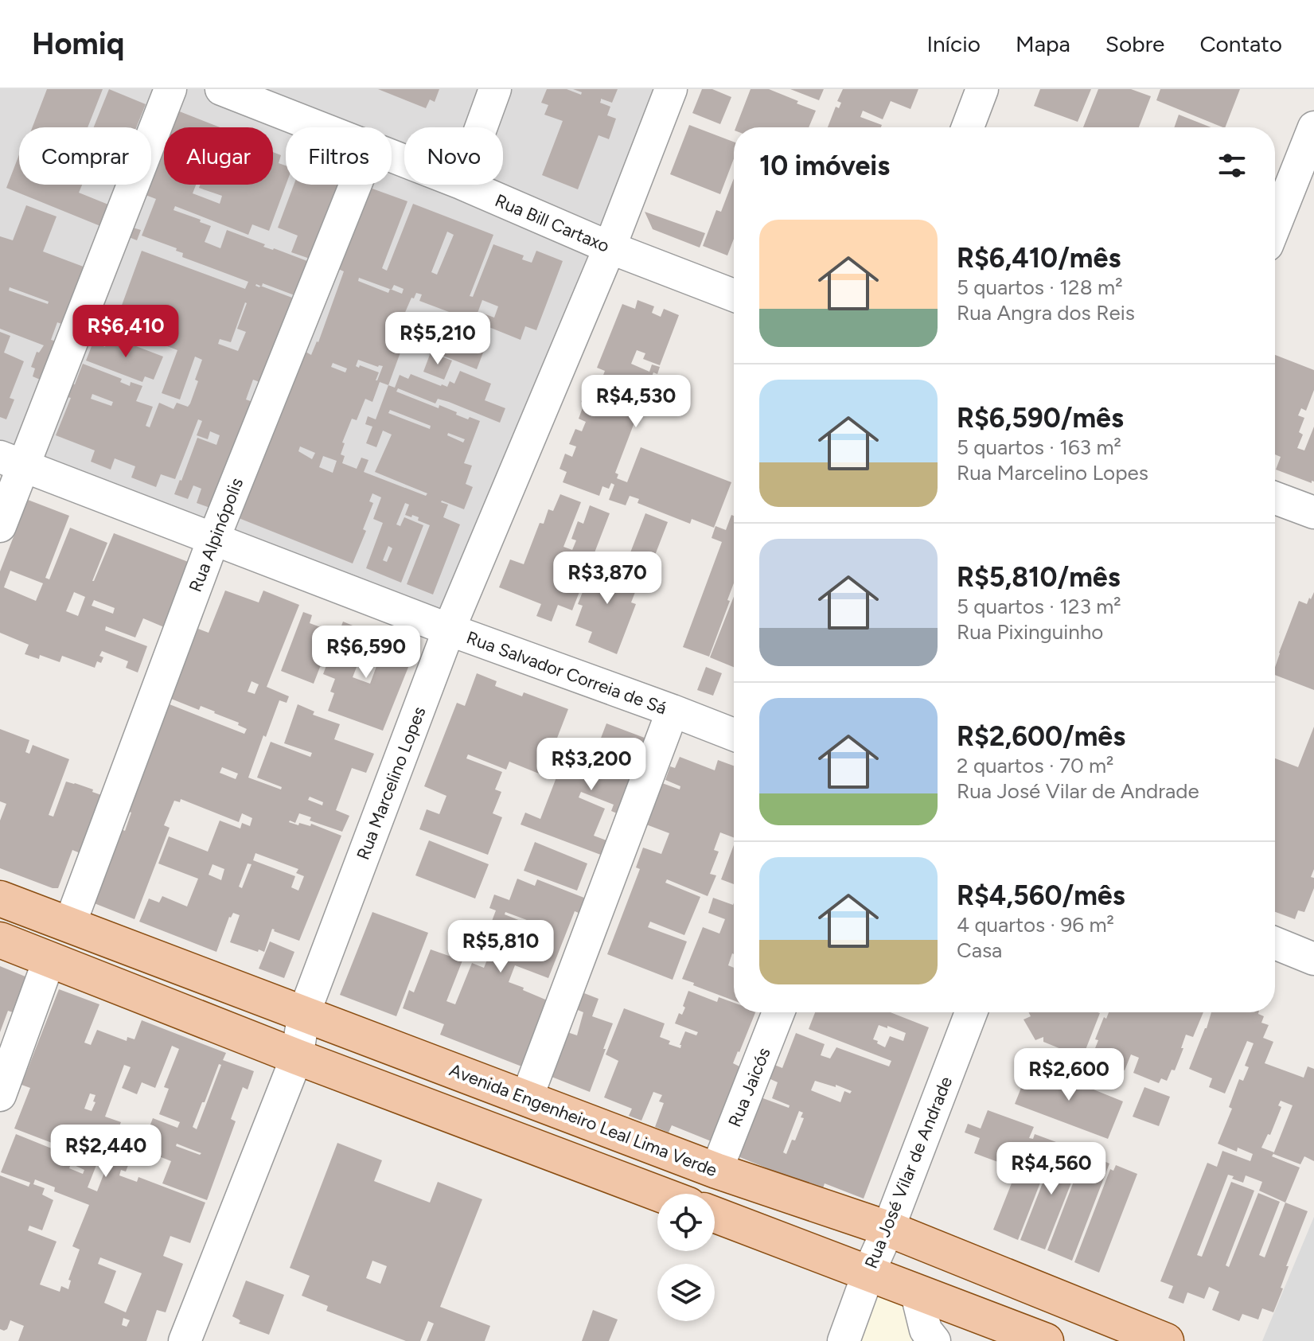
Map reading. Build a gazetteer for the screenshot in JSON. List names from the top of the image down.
{
  "streets": {
    "main road": ["Avenida Engenheiro Leal Lima Verde"],
    "street": [
      "Rua Bill Cartaxo",
      "Rua Alpinópolis",
      "Rua Salvador Correia de Sá",
      "Rua Marcelino Lopes",
      "Rua Jaicós",
      "Rua José Vilar de Andrade"
    ]
  },
  "crossings": [
    ["Rua Bill Cartaxo", "Rua Marcelino Lopes"],
    ["Rua Alpinópolis", "Rua Salvador Correia de Sá"],
    ["Rua Alpinópolis", "Avenida Engenheiro Leal Lima Verde"],
    ["Rua Salvador Correia de Sá", "Rua Marcelino Lopes"],
    ["Rua Marcelino Lopes", "Avenida Engenheiro Leal Lima Verde"],
    ["Rua Jaicós", "Avenida Engenheiro Leal Lima Verde"],
    ["Avenida Engenheiro Leal Lima Verde", "Rua José Vilar de Andrade"]
  ],
  "page": {
    "header": "Homiq",
    "nav": [
      "Início",
      "Mapa",
      "Sobre",
      "Contato"
    ],
    "chip": [
      "Comprar",
      "Alugar",
      "Filtros",
      "Novo"
    ],
    "heading": "10 imóveis",
    "list": [
      {
        "name": "R$6,410/mês",
        "note": "5 quartos · 128 m² · Rua Angra dos Reis"
      },
      {
        "name": "R$6,590/mês",
        "note": "5 quartos · 163 m² · Rua Marcelino Lopes"
      },
      {
        "name": "R$5,810/mês",
        "note": "5 quartos · 123 m² · Rua Pixinguinho"
      },
      {
        "name": "R$2,600/mês",
        "note": "2 quartos · 70 m² · Rua José Vilar de Andrade"
      },
      {
        "name": "R$4,560/mês",
        "note": "4 quartos · 96 m² · Casa"
      }
    ],
    "price": [
      "R$6,410",
      "R$5,210",
      "R$4,530",
      "R$3,870",
      "R$6,590",
      "R$3,200",
      "R$5,810",
      "R$2,600",
      "R$2,440",
      "R$4,560"
    ]
  }
}
